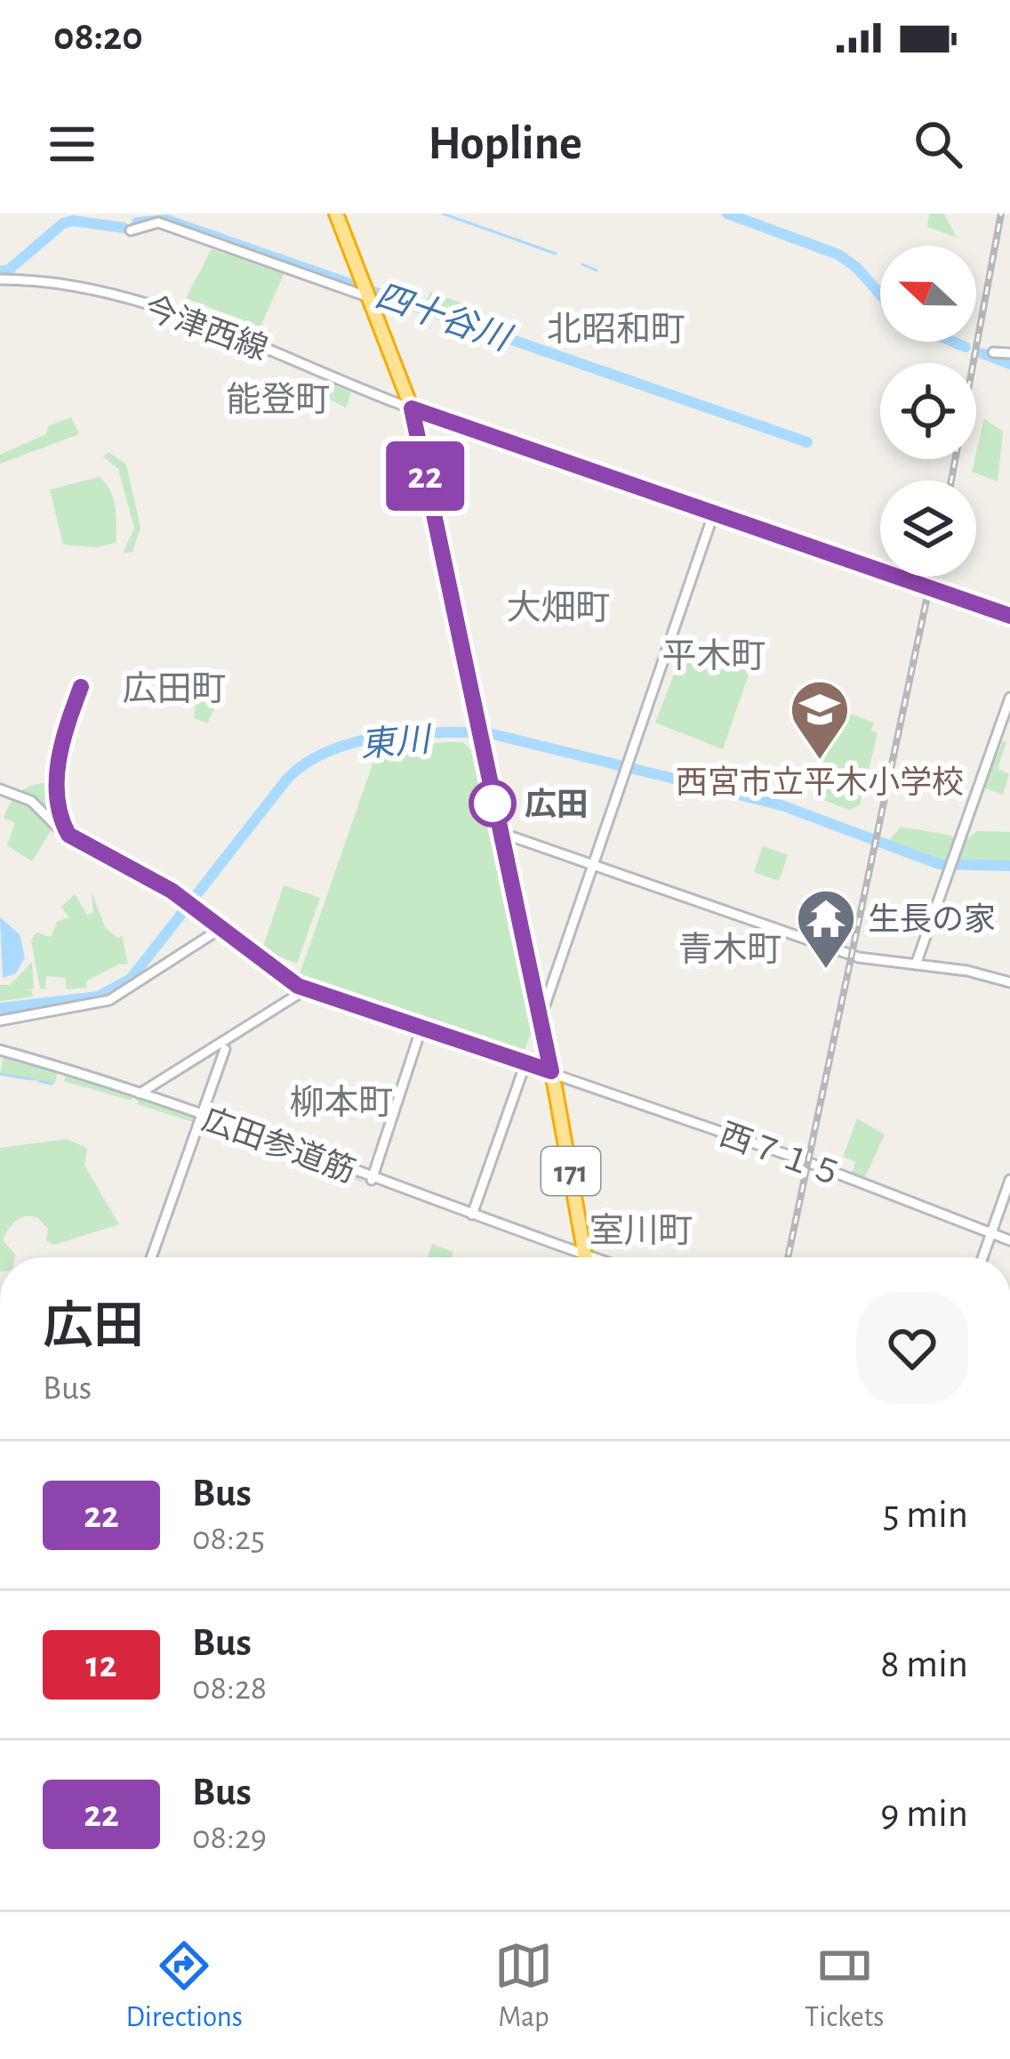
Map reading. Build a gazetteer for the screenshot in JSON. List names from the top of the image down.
{
  "streets": {
    "highway": ["171"],
    "street": ["今津西線", "広田参道筋", "西７１５"]
  },
  "crossings": [
    ["今津西線", "171"],
    ["広田参道筋", "171"],
    ["西７１５", "171"]
  ],
  "districts": [
    "北昭和町",
    "能登町",
    "大畑町",
    "平木町",
    "広田町",
    "青木町",
    "柳本町",
    "室川町"
  ],
  "water": ["四十谷川", "東川"],
  "places": {
    "school or university": ["西宮市立平木小学校"],
    "other": ["広田"],
    "temple": ["生長の家"]
  },
  "lines": ["bus line 22"],
  "north": "left",
  "page": {
    "status": "08:20",
    "header": "Hopline",
    "on_map": "22",
    "heading": ["広田", "Bus"],
    "list": [
      {
        "mark": "22",
        "name": "Bus",
        "note": "08:25",
        "value": "5 min"
      },
      {
        "mark": "12",
        "name": "Bus",
        "note": "08:28",
        "value": "8 min"
      },
      {
        "mark": "22",
        "name": "Bus",
        "note": "08:29",
        "value": "9 min"
      }
    ],
    "tabs": ["Directions", "Map", "Tickets"]
  }
}
